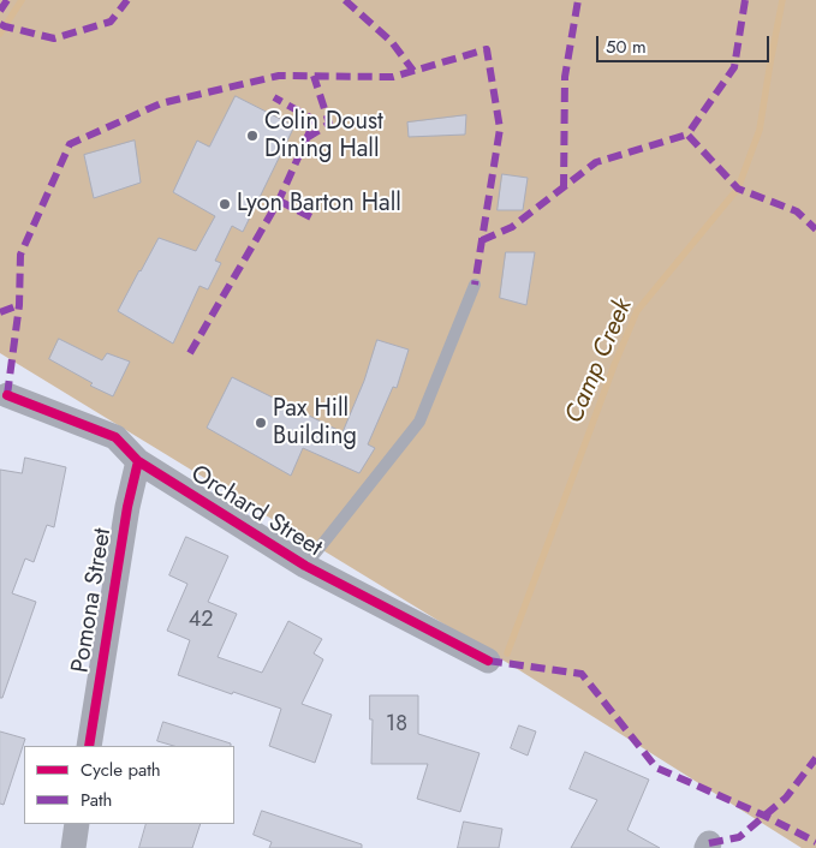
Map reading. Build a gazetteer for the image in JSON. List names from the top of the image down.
{
  "streets": {
    "street": ["Orchard Street", "Pomona Street"]
  },
  "crossings": [
    ["Orchard Street", "Pomona Street"]
  ],
  "water": ["Camp Creek"],
  "places": ["Colin Doust Dining Hall", "Lyon Barton Hall", "Pax Hill Building"],
  "house_numbers": ["42", "18"],
  "legend": ["Cycle path", "Path"],
  "scale_bar": "50 m"
}
